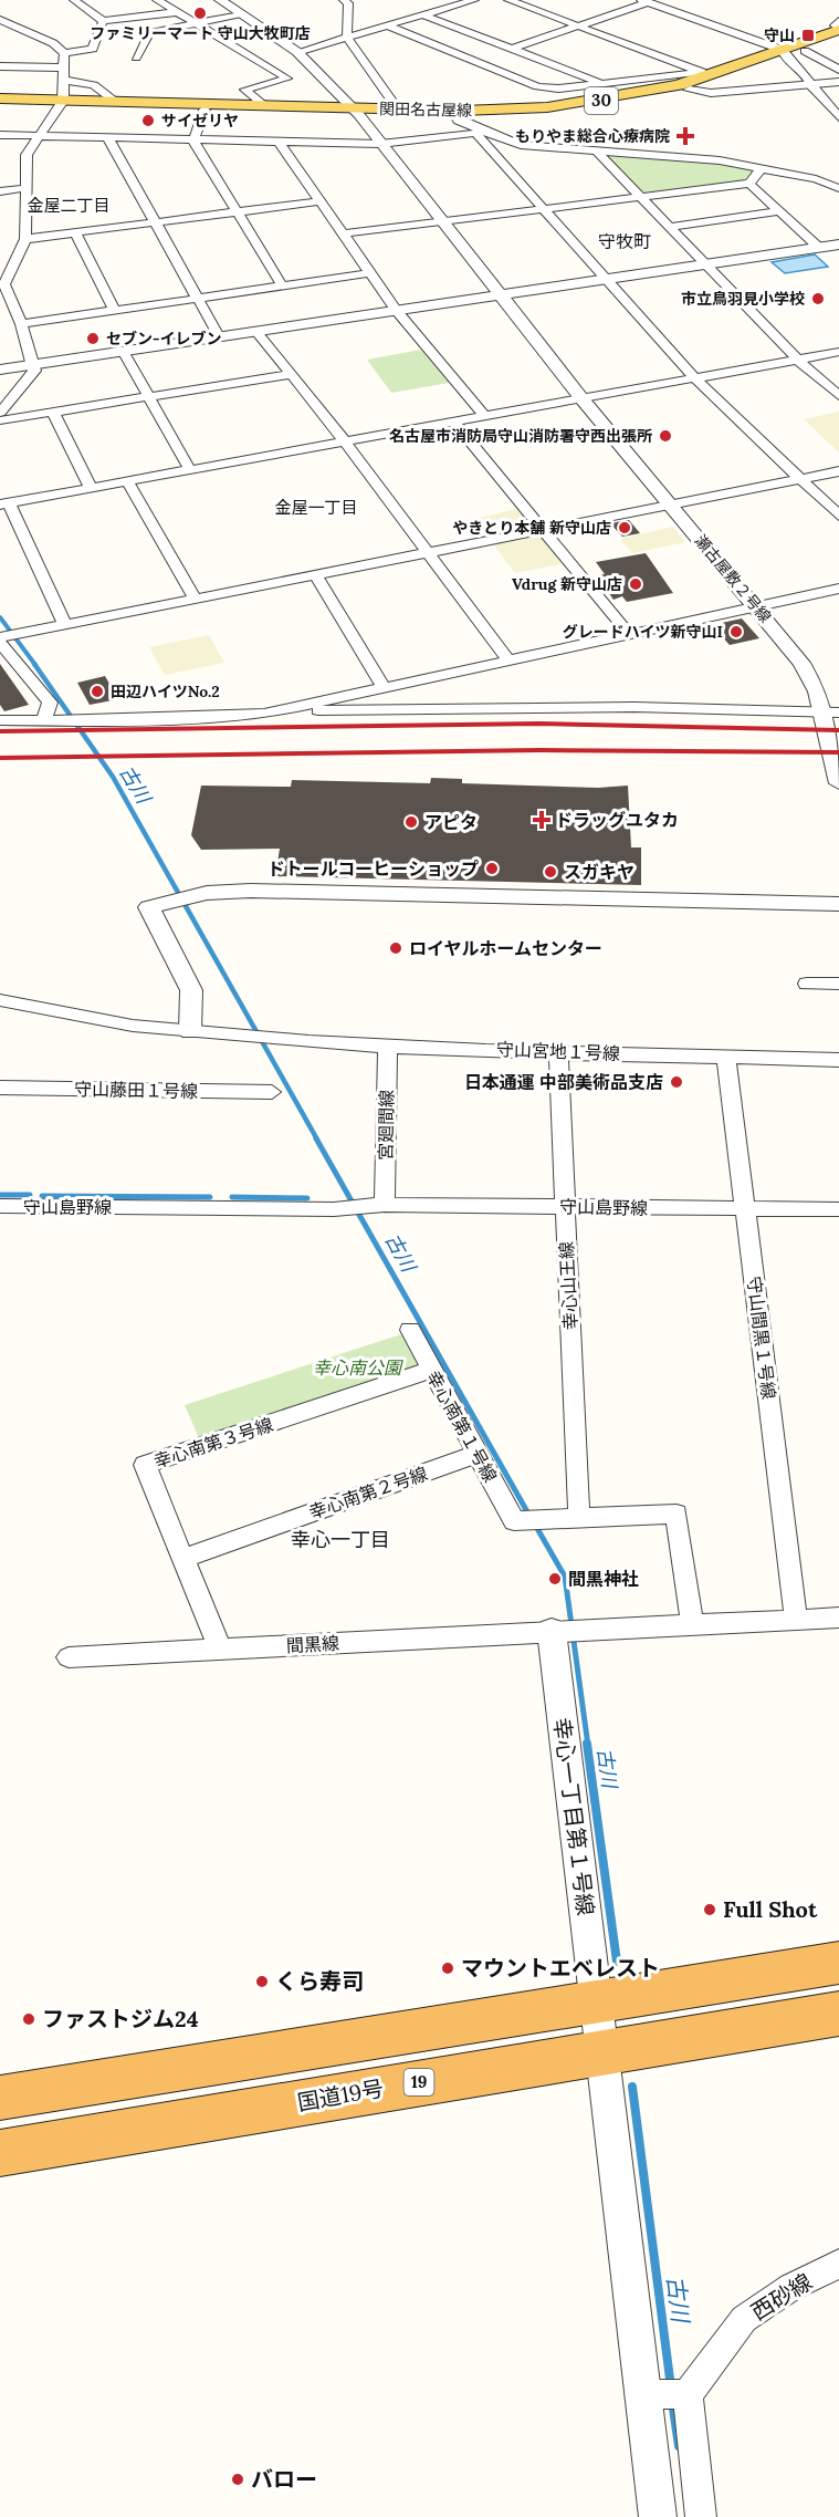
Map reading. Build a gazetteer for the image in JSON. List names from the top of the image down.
{
  "streets": {
    "highway": ["19", "国道19号"],
    "main road": ["30", "関田名古屋線"],
    "street": [
      "瀬古屋敷２号線",
      "守山宮地１号線",
      "守山藤田１号線",
      "宮廻間線",
      "守山島野線",
      "幸心山王線",
      "守山間黒１号線",
      "幸心南第１号線",
      "幸心南第３号線",
      "幸心南第２号線",
      "間黒線",
      "幸心一丁目第１号線",
      "西砂線"
    ]
  },
  "crossings": [
    ["関田名古屋線", "瀬古屋敷２号線"],
    ["守山宮地１号線", "宮廻間線"],
    ["守山宮地１号線", "幸心山王線"],
    ["守山宮地１号線", "守山間黒１号線"],
    ["宮廻間線", "守山島野線"],
    ["守山島野線", "幸心山王線"],
    ["守山島野線", "守山間黒１号線"],
    ["幸心山王線", "幸心南第１号線"],
    ["幸心南第１号線", "幸心南第３号線"],
    ["幸心南第１号線", "幸心南第２号線"],
    ["幸心南第３号線", "幸心南第２号線"],
    ["幸心南第３号線", "間黒線"],
    ["間黒線", "幸心一丁目第１号線"],
    ["幸心一丁目第１号線", "国道19号"],
    ["幸心一丁目第１号線", "西砂線"]
  ],
  "districts": [
    "金屋二丁目",
    "守牧町",
    "金屋一丁目",
    "幸心一丁目"
  ],
  "water": ["古川"],
  "parks": ["幸心南公園"],
  "places": {
    "other": [
      "ファミリーマート 守山大牧町店",
      "サイゼリヤ",
      "市立鳥羽見小学校",
      "セブン-イレブン",
      "名古屋市消防局守山消防署守西出張所",
      "やきとり本舗 新守山店",
      "Vdrug 新守山店",
      "グレードハイツ新守山I",
      "田辺ハイツNo.2",
      "アピタ",
      "ドトールコーヒーショップ",
      "スガキヤ",
      "ロイヤルホームセンター",
      "日本通運 中部美術品支店",
      "間黒神社",
      "Full Shot",
      "マウントエベレスト",
      "くら寿司",
      "ファストジム24",
      "バロー"
    ],
    "transit": ["守山"],
    "health": ["もりやま総合心療病院", "ドラッグユタカ"]
  }
}
